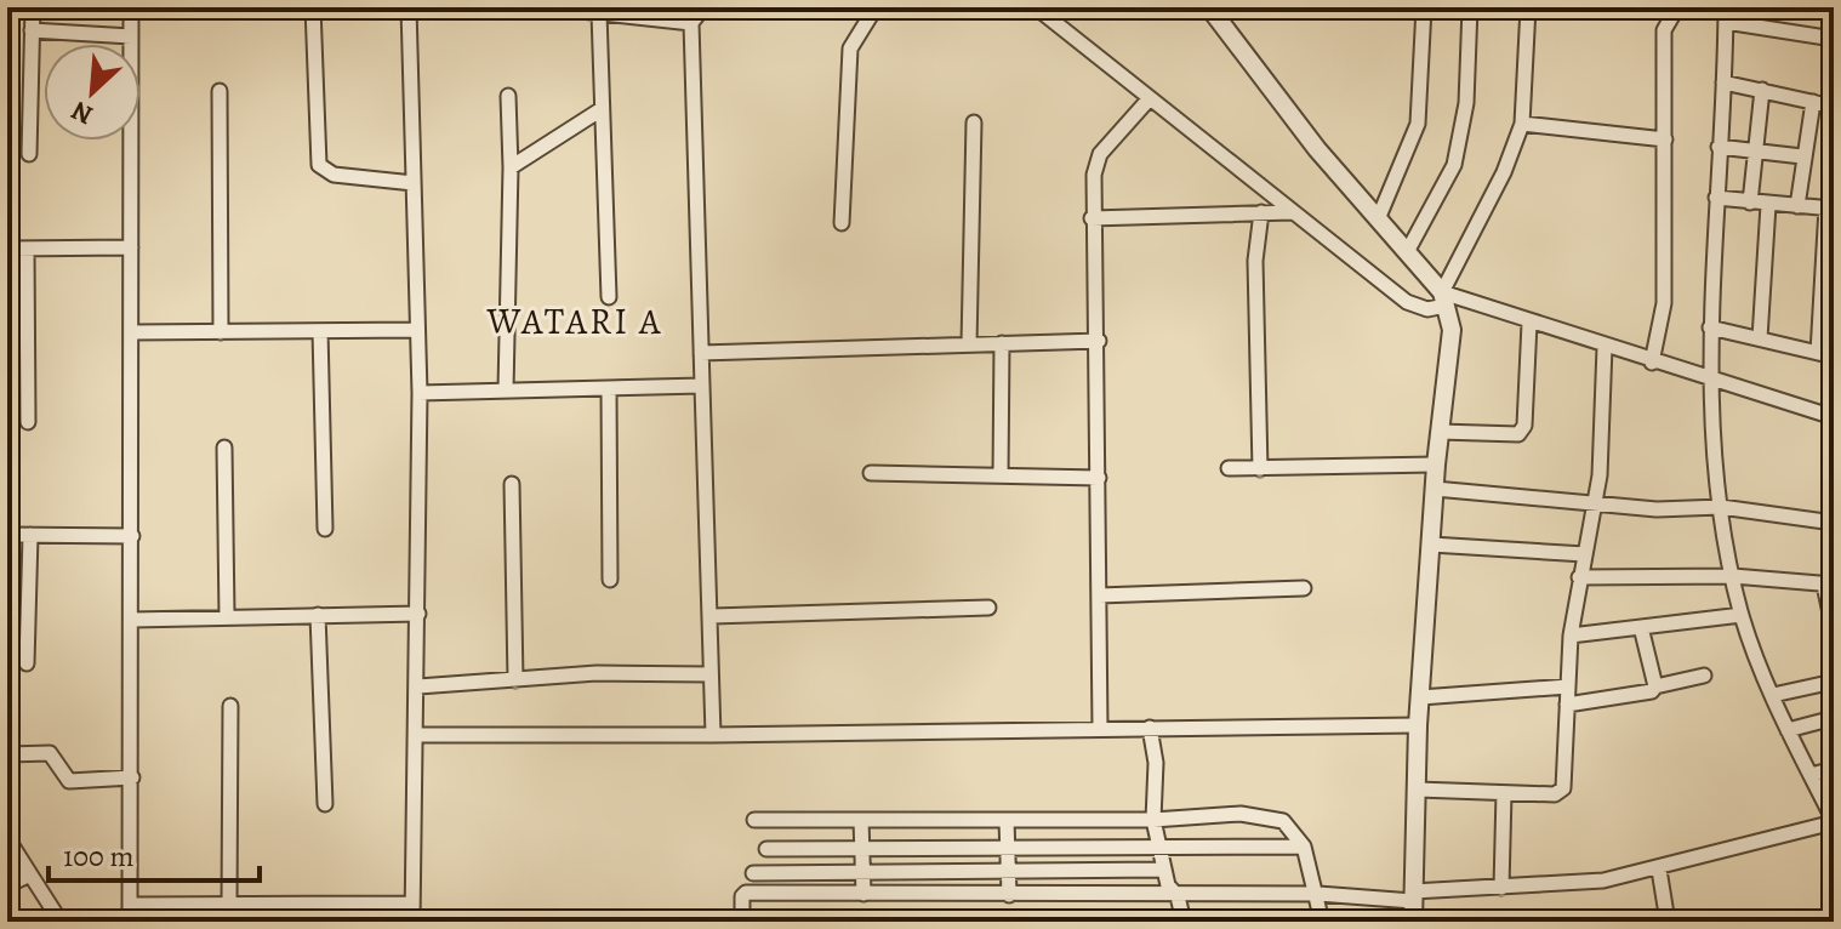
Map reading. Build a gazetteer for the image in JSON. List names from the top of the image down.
{
  "districts": ["WATARI A"],
  "scale_bar": "100 m",
  "north": "bottom left"
}
